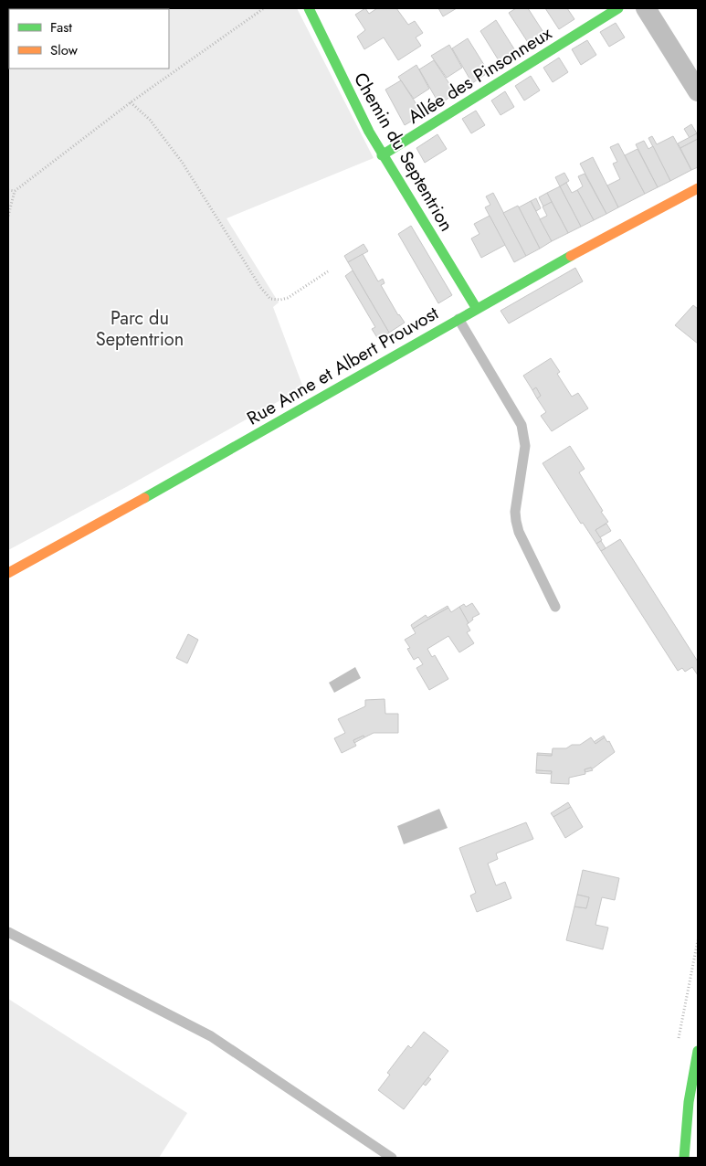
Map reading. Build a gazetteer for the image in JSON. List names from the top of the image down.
{
  "streets": {
    "street": ["Allée des Pinsonneux", "Chemin du Septentrion", "Rue Anne et Albert Prouvost"]
  },
  "crossings": [
    ["Allée des Pinsonneux", "Chemin du Septentrion"],
    ["Chemin du Septentrion", "Rue Anne et Albert Prouvost"]
  ],
  "parks": ["Parc du Septentrion"],
  "legend": ["Fast", "Slow"]
}
